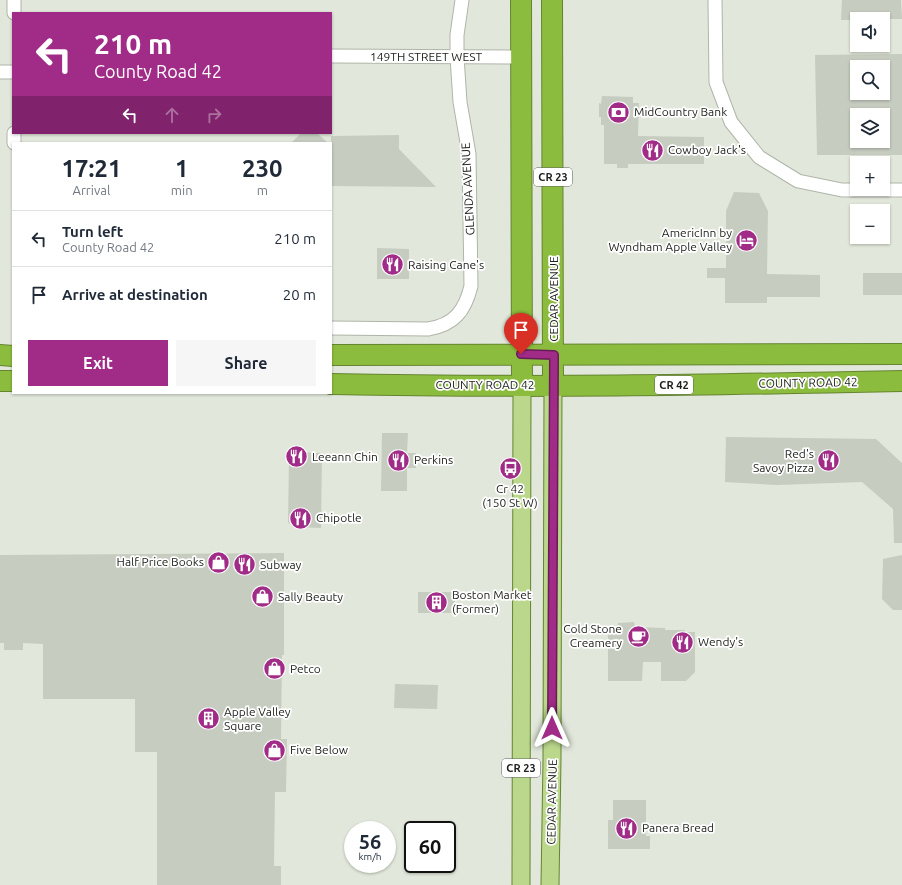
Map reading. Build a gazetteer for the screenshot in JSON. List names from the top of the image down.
{
  "streets": {
    "highway": [
      "CR 23",
      "CEDAR AVENUE",
      "COUNTY ROAD 42",
      "CR 42"
    ],
    "street": ["149TH STREET WEST", "GLENDA AVENUE"]
  },
  "crossings": [
    ["149TH STREET WEST", "CR 23"],
    ["149TH STREET WEST", "GLENDA AVENUE"],
    ["CR 23", "COUNTY ROAD 42"],
    ["CEDAR AVENUE", "COUNTY ROAD 42"]
  ],
  "places": {
    "bank": ["MidCountry Bank"],
    "restaurant": [
      "Cowboy Jack's",
      "Raising Cane's",
      "Leeann Chin",
      "Perkins",
      "Red's Savoy Pizza",
      "Chipotle",
      "Subway",
      "Wendy's",
      "Panera Bread"
    ],
    "hotel": ["AmericInn by Wyndham Apple Valley"],
    "bus stop": ["Cr 42 (150 St W)"],
    "shop": [
      "Half Price Books",
      "Sally Beauty",
      "Petco",
      "Five Below"
    ],
    "building": ["Boston Market (Former)", "Apple Valley Square"],
    "cafe": ["Cold Stone Creamery"]
  },
  "page": {
    "map_buttons": ["+", "−"],
    "turn": ["210 m", "County Road 42"],
    "eta": [
      "17:21",
      "Arrival",
      "1",
      "min",
      "230",
      "m"
    ],
    "list": [
      {
        "name": "Turn left",
        "note": "County Road 42",
        "value": "210 m"
      },
      {
        "name": "Arrive at destination",
        "value": "20 m"
      }
    ],
    "buttons": ["Exit", "Share"],
    "speed": "56 km/h",
    "limit": "60"
  }
}
